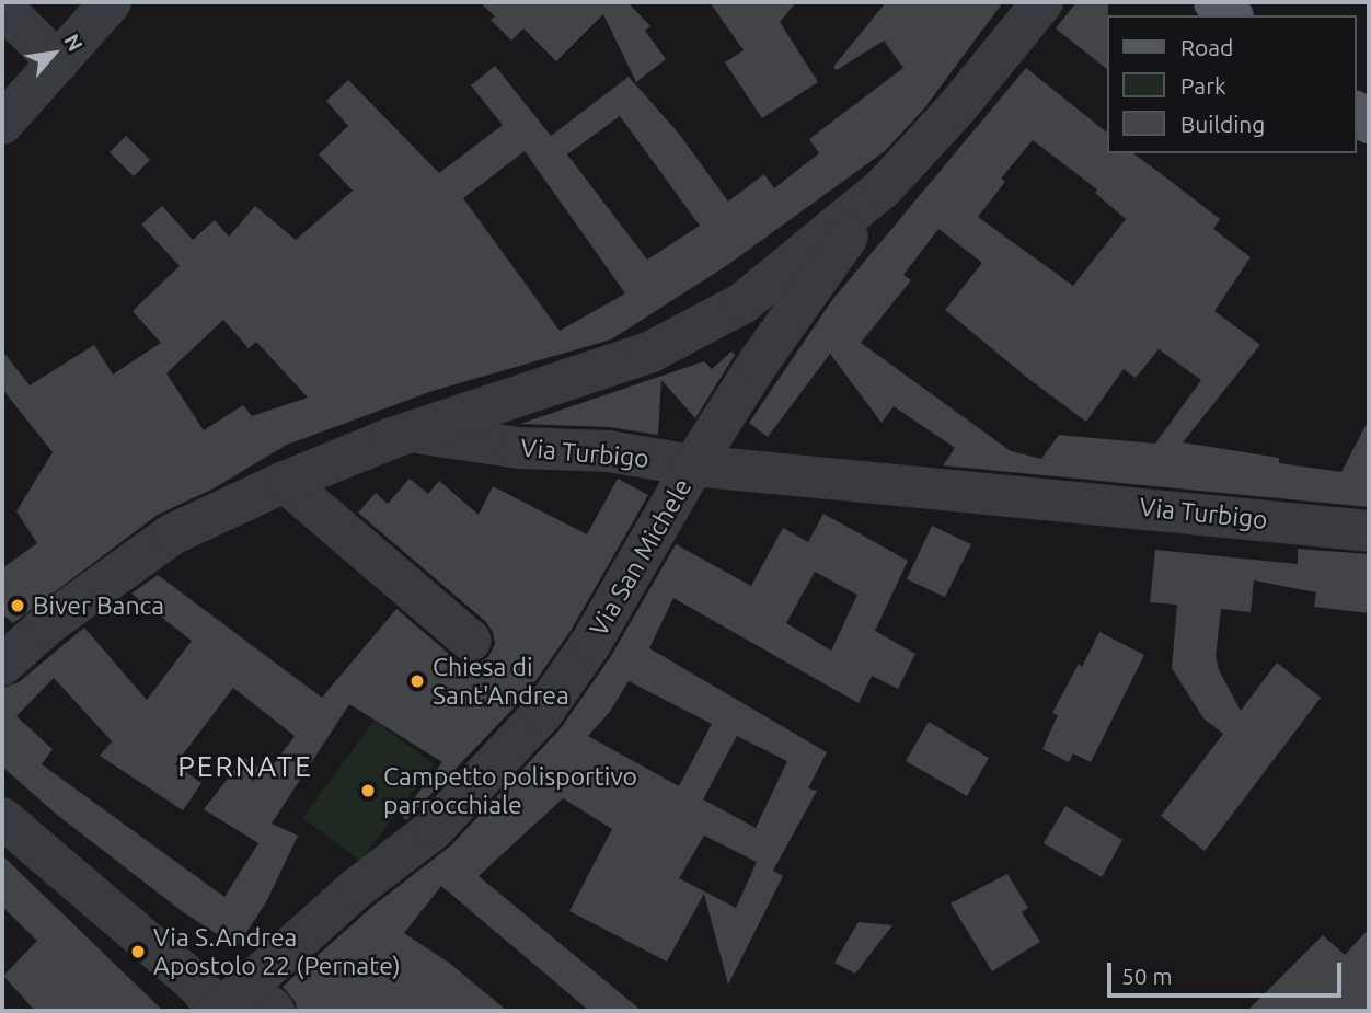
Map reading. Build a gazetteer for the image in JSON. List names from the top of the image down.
{
  "streets": {
    "street": ["Via Turbigo", "Via San Michele"]
  },
  "crossings": [
    ["Via Turbigo", "Via San Michele"]
  ],
  "districts": ["PERNATE"],
  "places": [
    "Biver Banca",
    "Chiesa di Sant'Andrea",
    "Campetto polisportivo parrocchiale",
    "Via S.Andrea Apostolo 22 (Pernate)"
  ],
  "legend": ["Road", "Park", "Building"],
  "scale_bar": "50 m",
  "north": "top right"
}
